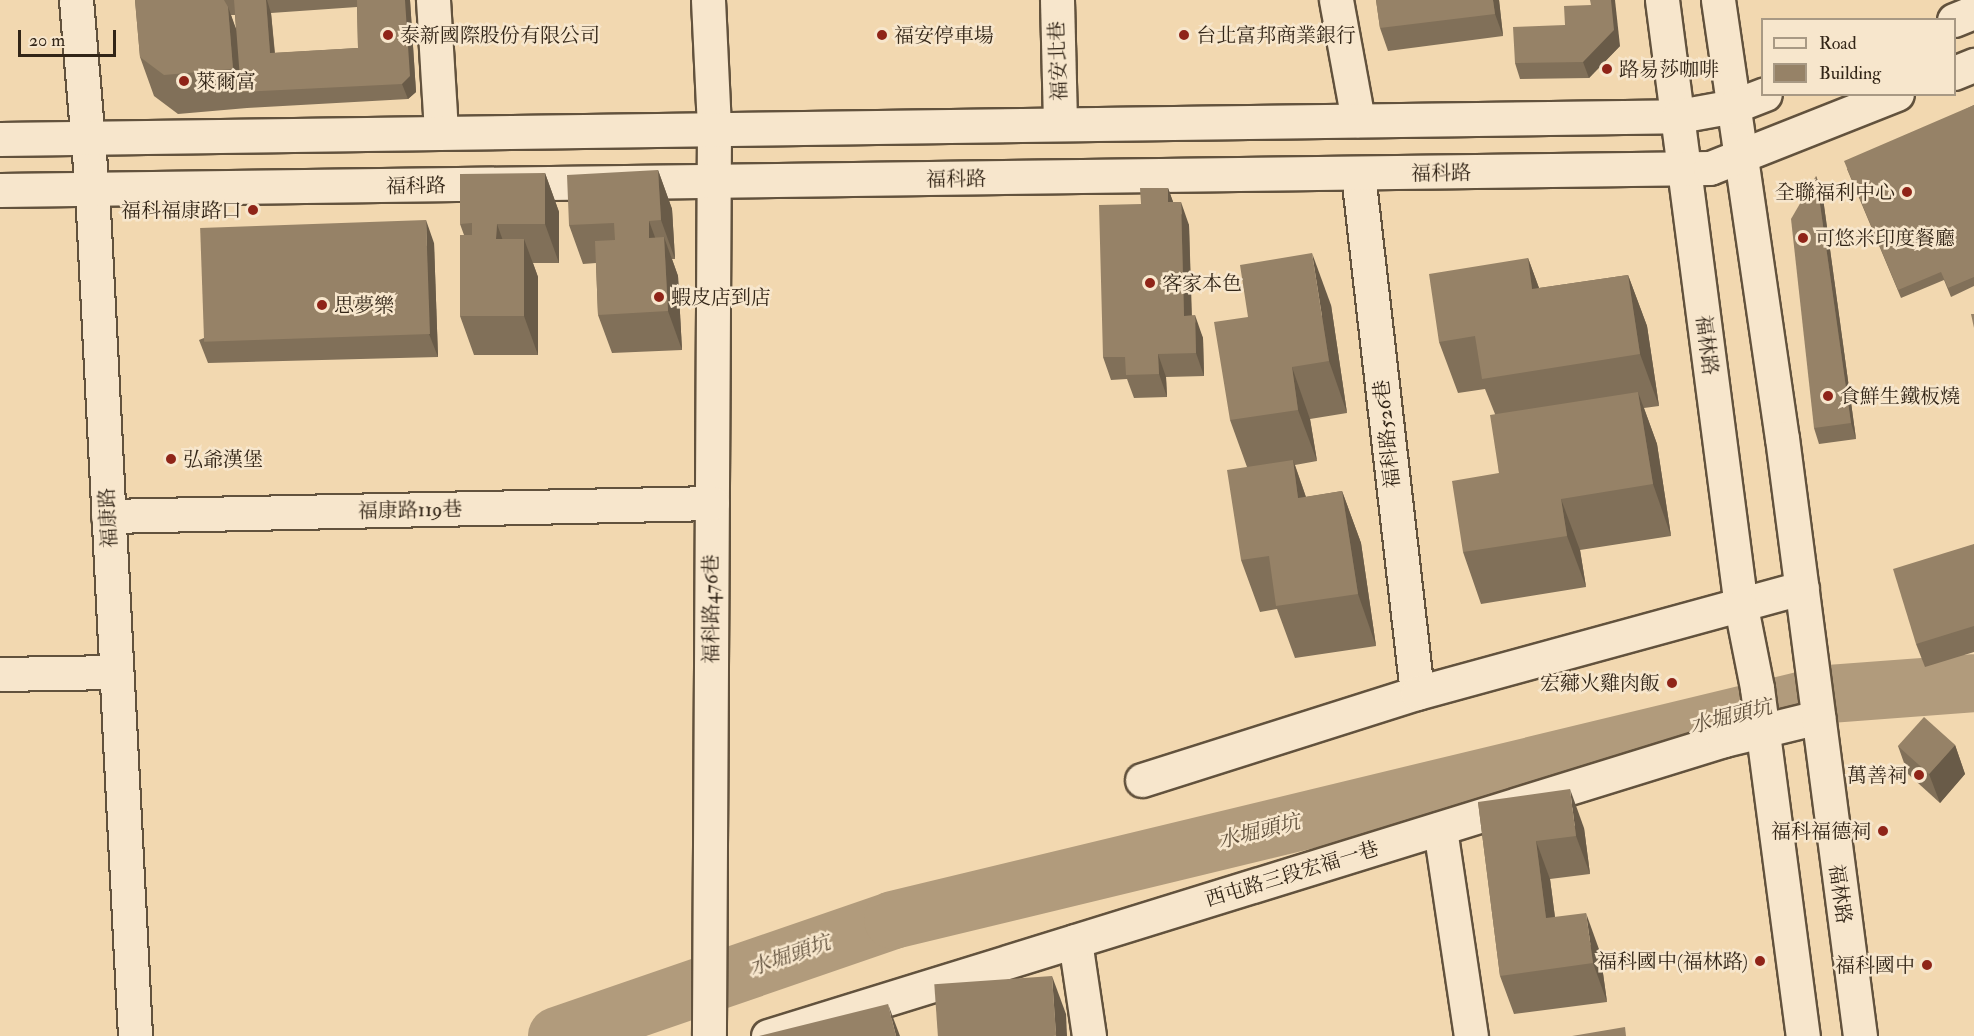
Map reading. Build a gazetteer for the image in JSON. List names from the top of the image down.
{
  "streets": {
    "street": [
      "福安北巷",
      "福科路",
      "福林路",
      "福科路526巷",
      "福康路119巷",
      "福康路",
      "福科路476巷",
      "西屯路三段宏福一巷"
    ]
  },
  "crossings": [
    ["福科路", "福林路"],
    ["福科路", "福科路526巷"],
    ["福科路", "福康路"],
    ["福科路", "福科路476巷"],
    ["福林路", "西屯路三段宏福一巷"],
    ["福康路119巷", "福康路"],
    ["福康路119巷", "福科路476巷"]
  ],
  "water": ["水堀頭坑"],
  "places": [
    "泰新國際股份有限公司",
    "福安停車場",
    "台北富邦商業銀行",
    "路易莎咖啡",
    "萊爾富",
    "全聯福利中心",
    "福科福康路口",
    "可悠米印度餐廳",
    "客家本色",
    "蝦皮店到店",
    "思夢樂",
    "食鮮生鐵板燒",
    "弘爺漢堡",
    "宏薌火雞肉飯",
    "萬善祠",
    "福科福德祠",
    "福科國中(福林路)",
    "福科國中"
  ],
  "legend": ["Road", "Building"],
  "scale_bar": "20 m"
}
